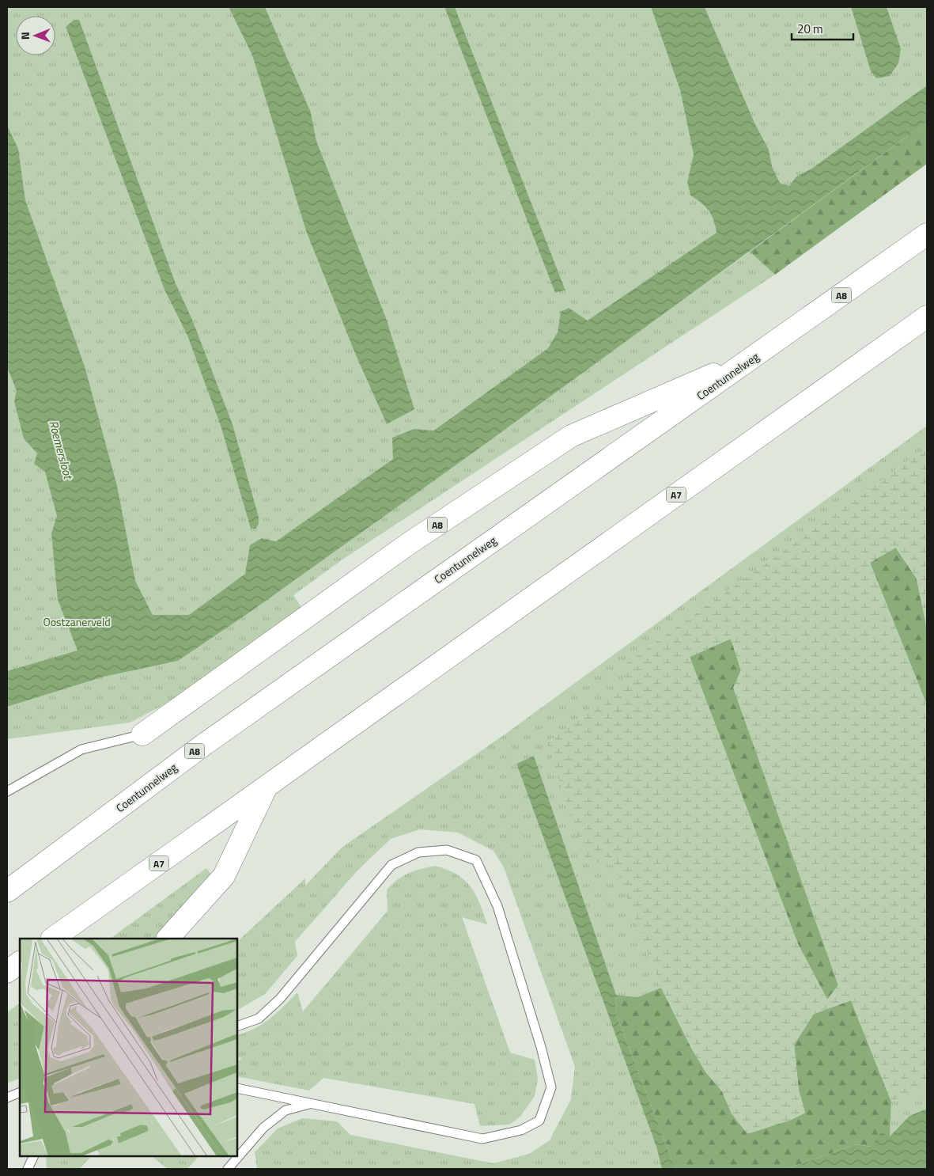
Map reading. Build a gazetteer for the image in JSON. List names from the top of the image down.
{
  "streets": {
    "highway": ["A8", "Coentunnelweg", "A7"]
  },
  "crossings": [
    ["A8", "Coentunnelweg"]
  ],
  "water": ["Roemersloot"],
  "parks": ["Oostzanerveld"],
  "scale_bar": "20 m",
  "north": "left"
}
